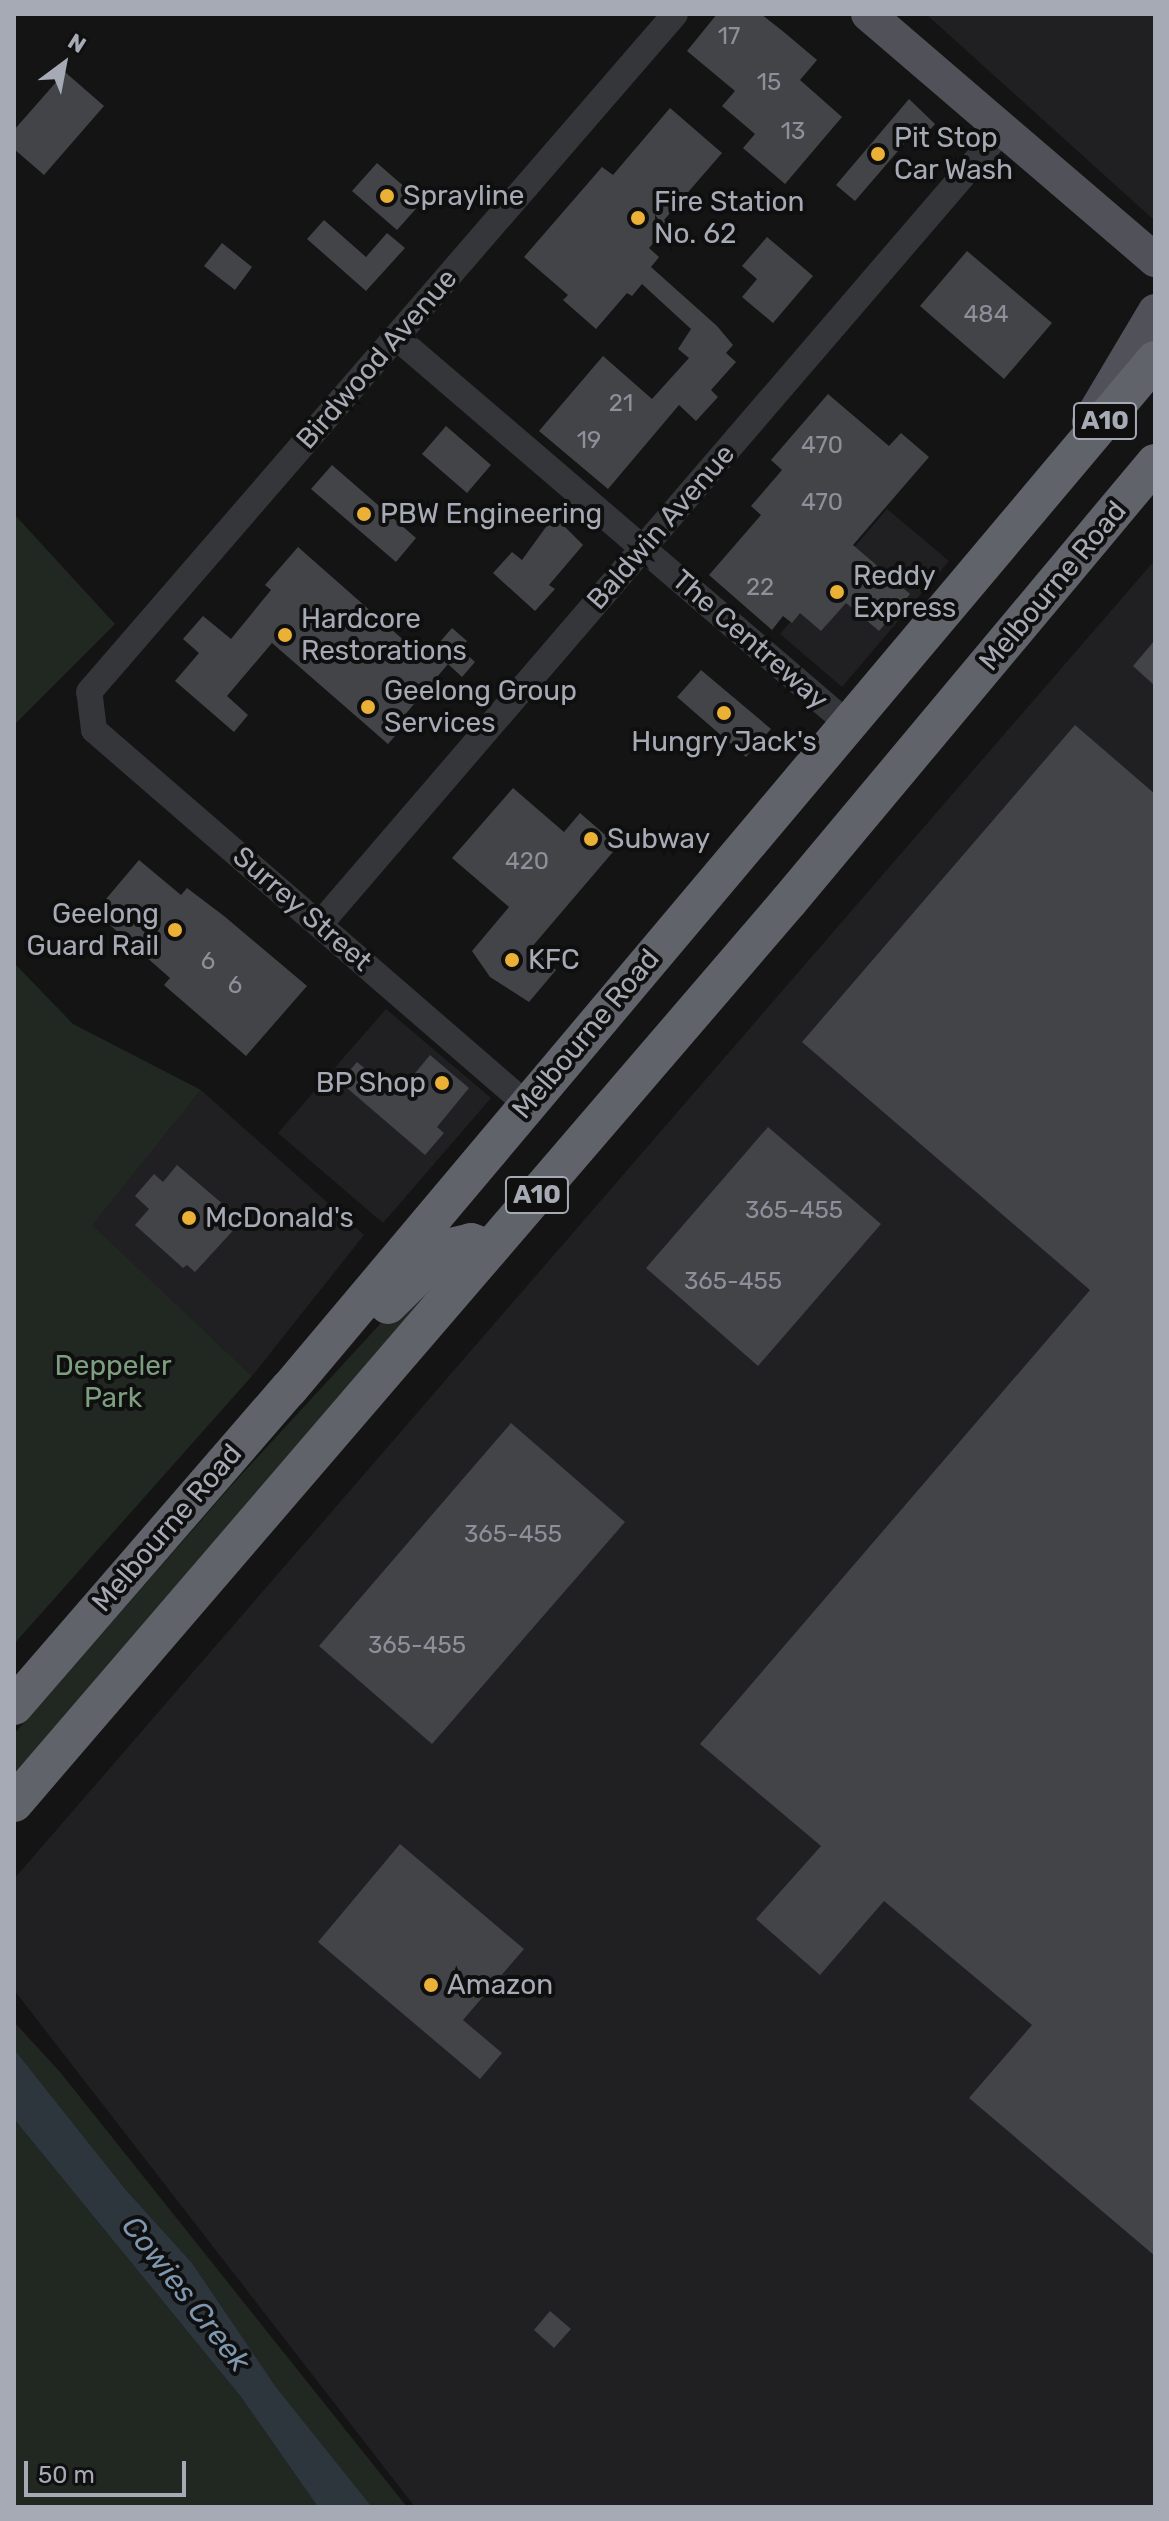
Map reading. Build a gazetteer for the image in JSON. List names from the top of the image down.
{
  "streets": {
    "highway": ["A10", "Melbourne Road"],
    "street": [
      "Birdwood Avenue",
      "Baldwin Avenue",
      "The Centreway",
      "Surrey Street"
    ]
  },
  "crossings": [
    ["Birdwood Avenue", "The Centreway"],
    ["Birdwood Avenue", "Surrey Street"],
    ["Baldwin Avenue", "The Centreway"],
    ["Baldwin Avenue", "Surrey Street"],
    ["Melbourne Road", "The Centreway"],
    ["Melbourne Road", "Surrey Street"]
  ],
  "water": ["Cowies Creek"],
  "parks": ["Deppeler Park"],
  "places": [
    "Pit Stop Car Wash",
    "Sprayline",
    "Fire Station No. 62",
    "PBW Engineering",
    "Reddy Express",
    "Hardcore Restorations",
    "Geelong Group Services",
    "Hungry Jack's",
    "Subway",
    "Geelong Guard Rail",
    "KFC",
    "BP Shop",
    "McDonald's",
    "Amazon"
  ],
  "house_numbers": [
    "17",
    "15",
    "13",
    "484",
    "21",
    "19",
    "470",
    "470",
    "22",
    "420",
    "6",
    "6",
    "365-455",
    "365-455",
    "365-455",
    "365-455"
  ],
  "scale_bar": "50 m",
  "north": "top right"
}
